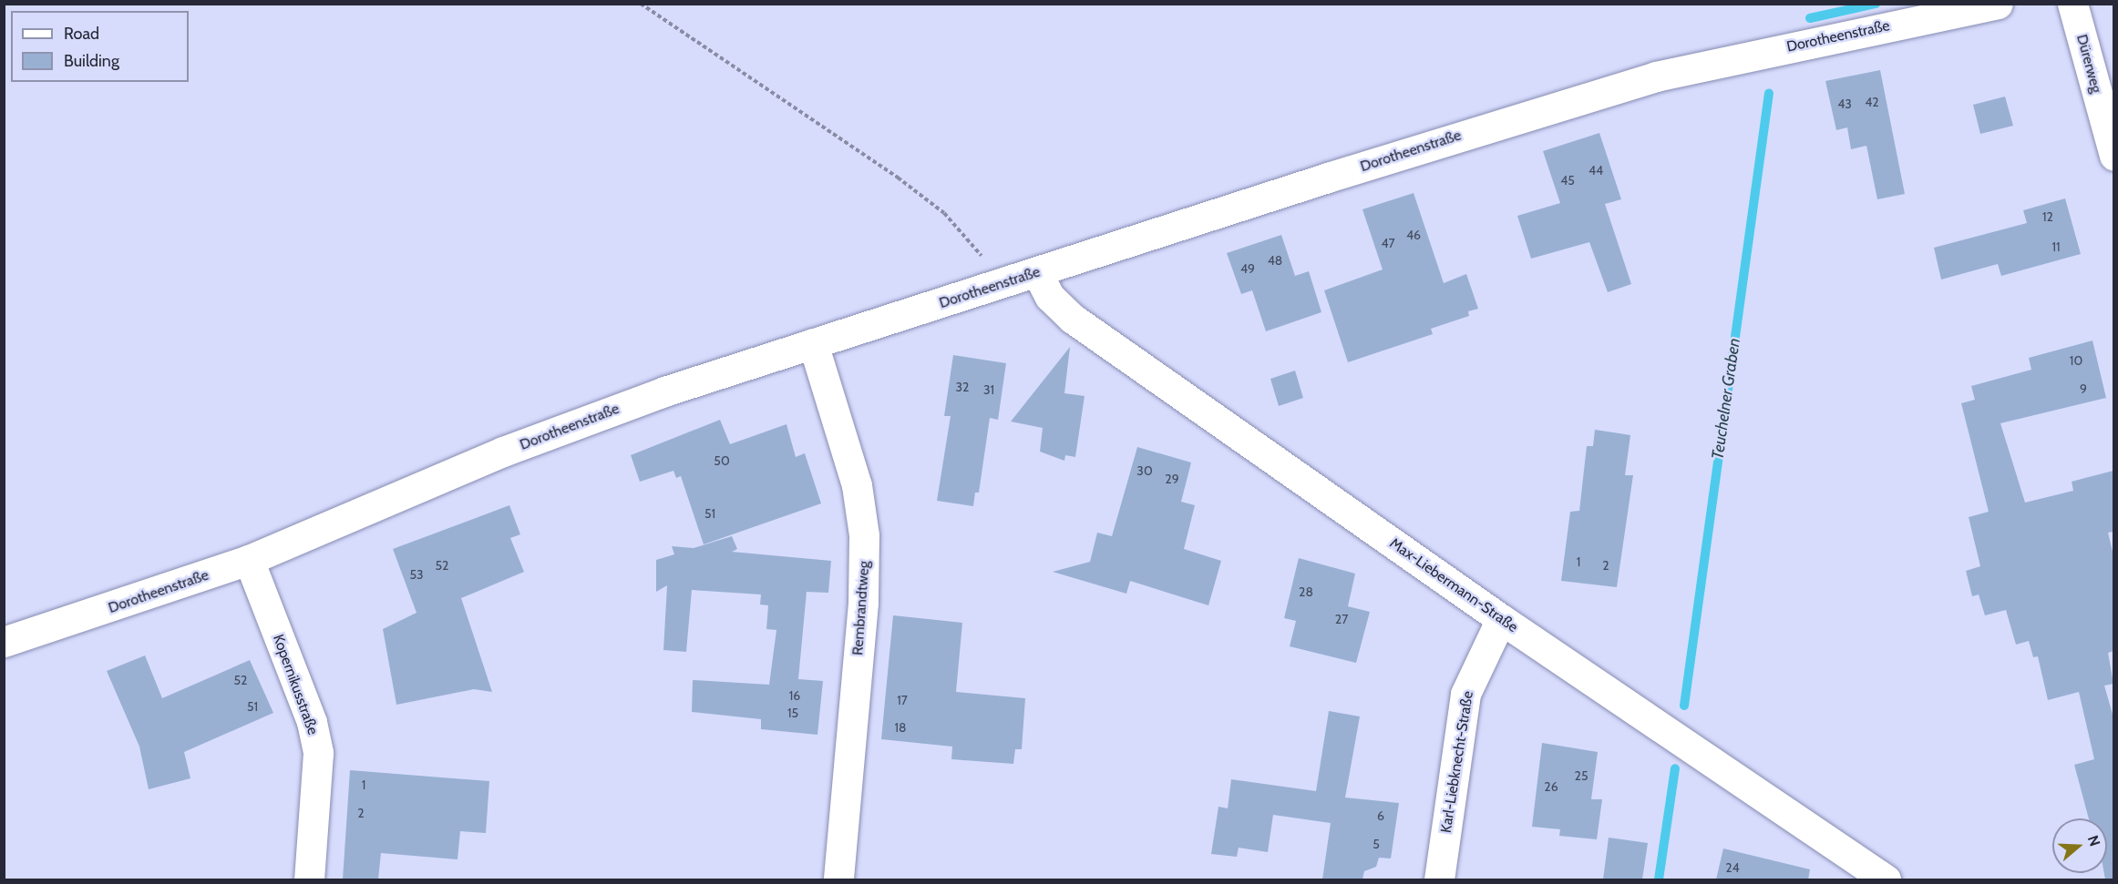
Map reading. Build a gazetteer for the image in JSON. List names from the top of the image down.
{
  "streets": {
    "street": [
      "Dorotheenstraße",
      "Dürerweg",
      "Max-Liebermann-Straße",
      "Rembrandtweg",
      "Kopernikusstraße",
      "Karl-Liebknecht-Straße"
    ]
  },
  "crossings": [
    ["Dorotheenstraße", "Max-Liebermann-Straße"],
    ["Dorotheenstraße", "Rembrandtweg"],
    ["Dorotheenstraße", "Kopernikusstraße"],
    ["Max-Liebermann-Straße", "Karl-Liebknecht-Straße"]
  ],
  "water": ["Teuchelner Graben"],
  "house_numbers": [
    "42",
    "43",
    "44",
    "45",
    "12",
    "46",
    "47",
    "11",
    "48",
    "49",
    "10",
    "32",
    "9",
    "31",
    "50",
    "30",
    "29",
    "51",
    "1",
    "52",
    "2",
    "53",
    "28",
    "27",
    "52",
    "16",
    "17",
    "51",
    "15",
    "18",
    "25",
    "1",
    "26",
    "2",
    "6",
    "5",
    "24"
  ],
  "legend": ["Road", "Building"],
  "north": "right"
}
